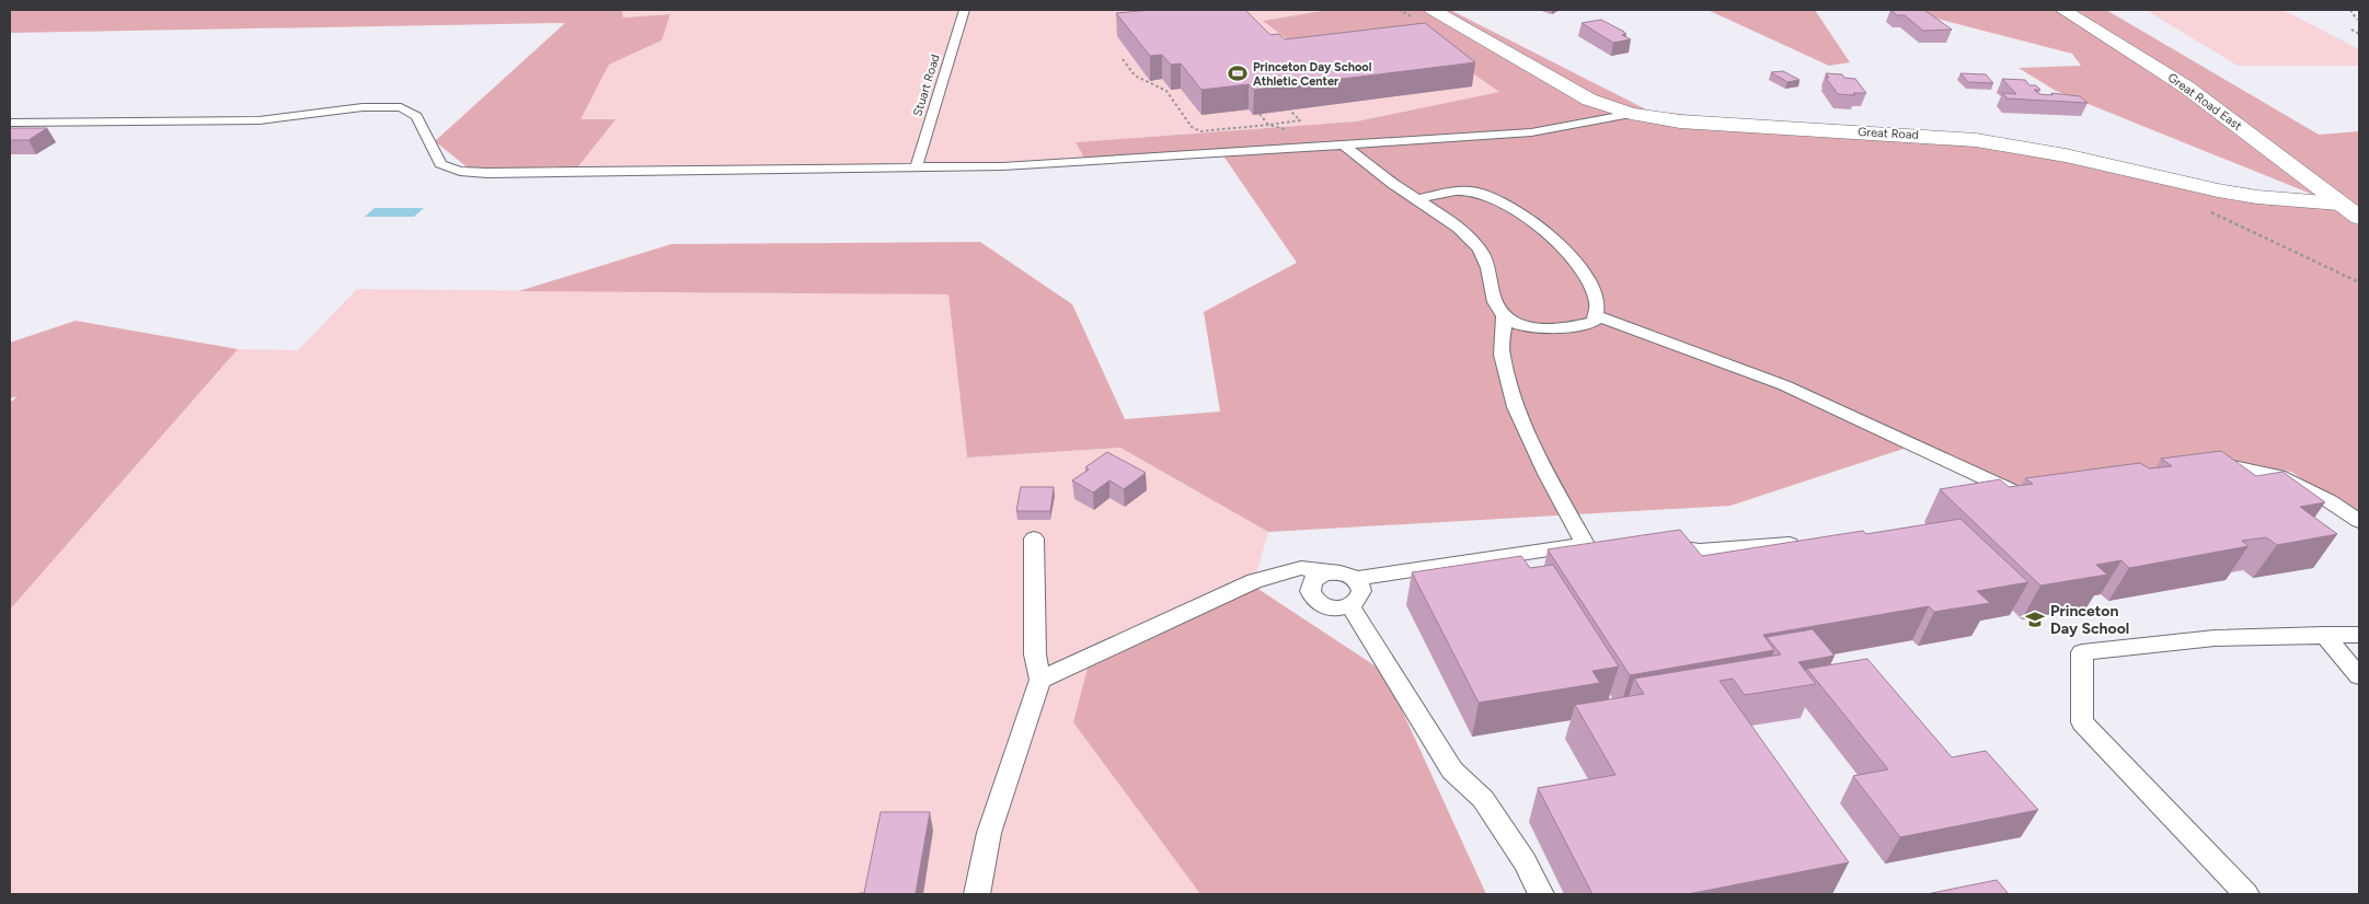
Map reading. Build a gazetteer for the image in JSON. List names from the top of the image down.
{
  "streets": {
    "street": ["Great Road East", "Great Road"],
    "lane": ["Stuart Road"]
  },
  "crossings": [
    ["Great Road East", "Great Road"]
  ],
  "places": {
    "sports": ["Princeton Day School Athletic Center"],
    "school or university": ["Princeton Day School"]
  }
}
